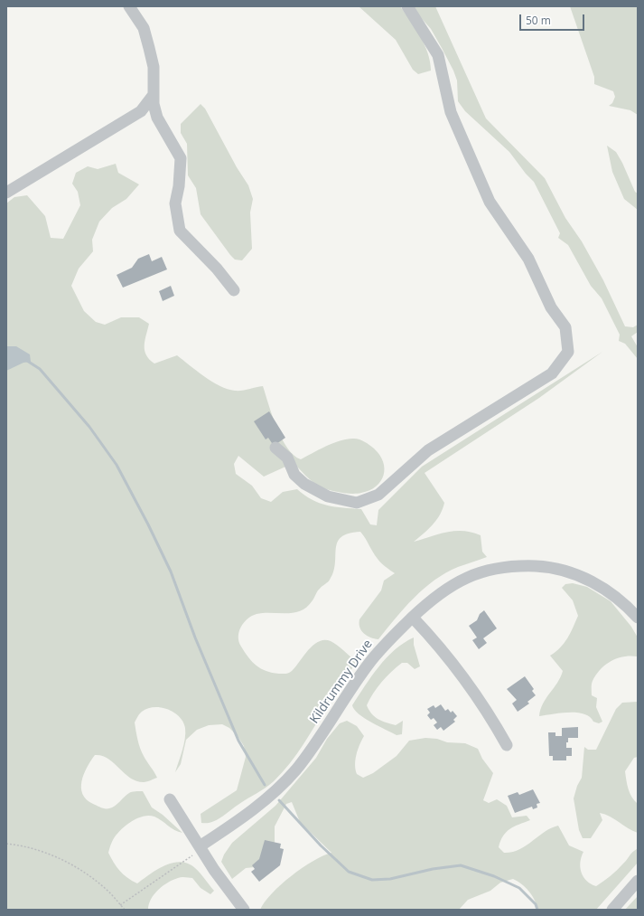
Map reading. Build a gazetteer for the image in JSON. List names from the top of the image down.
{
  "streets": {
    "street": ["Kildrummy Drive"]
  },
  "scale_bar": "50 m"
}
